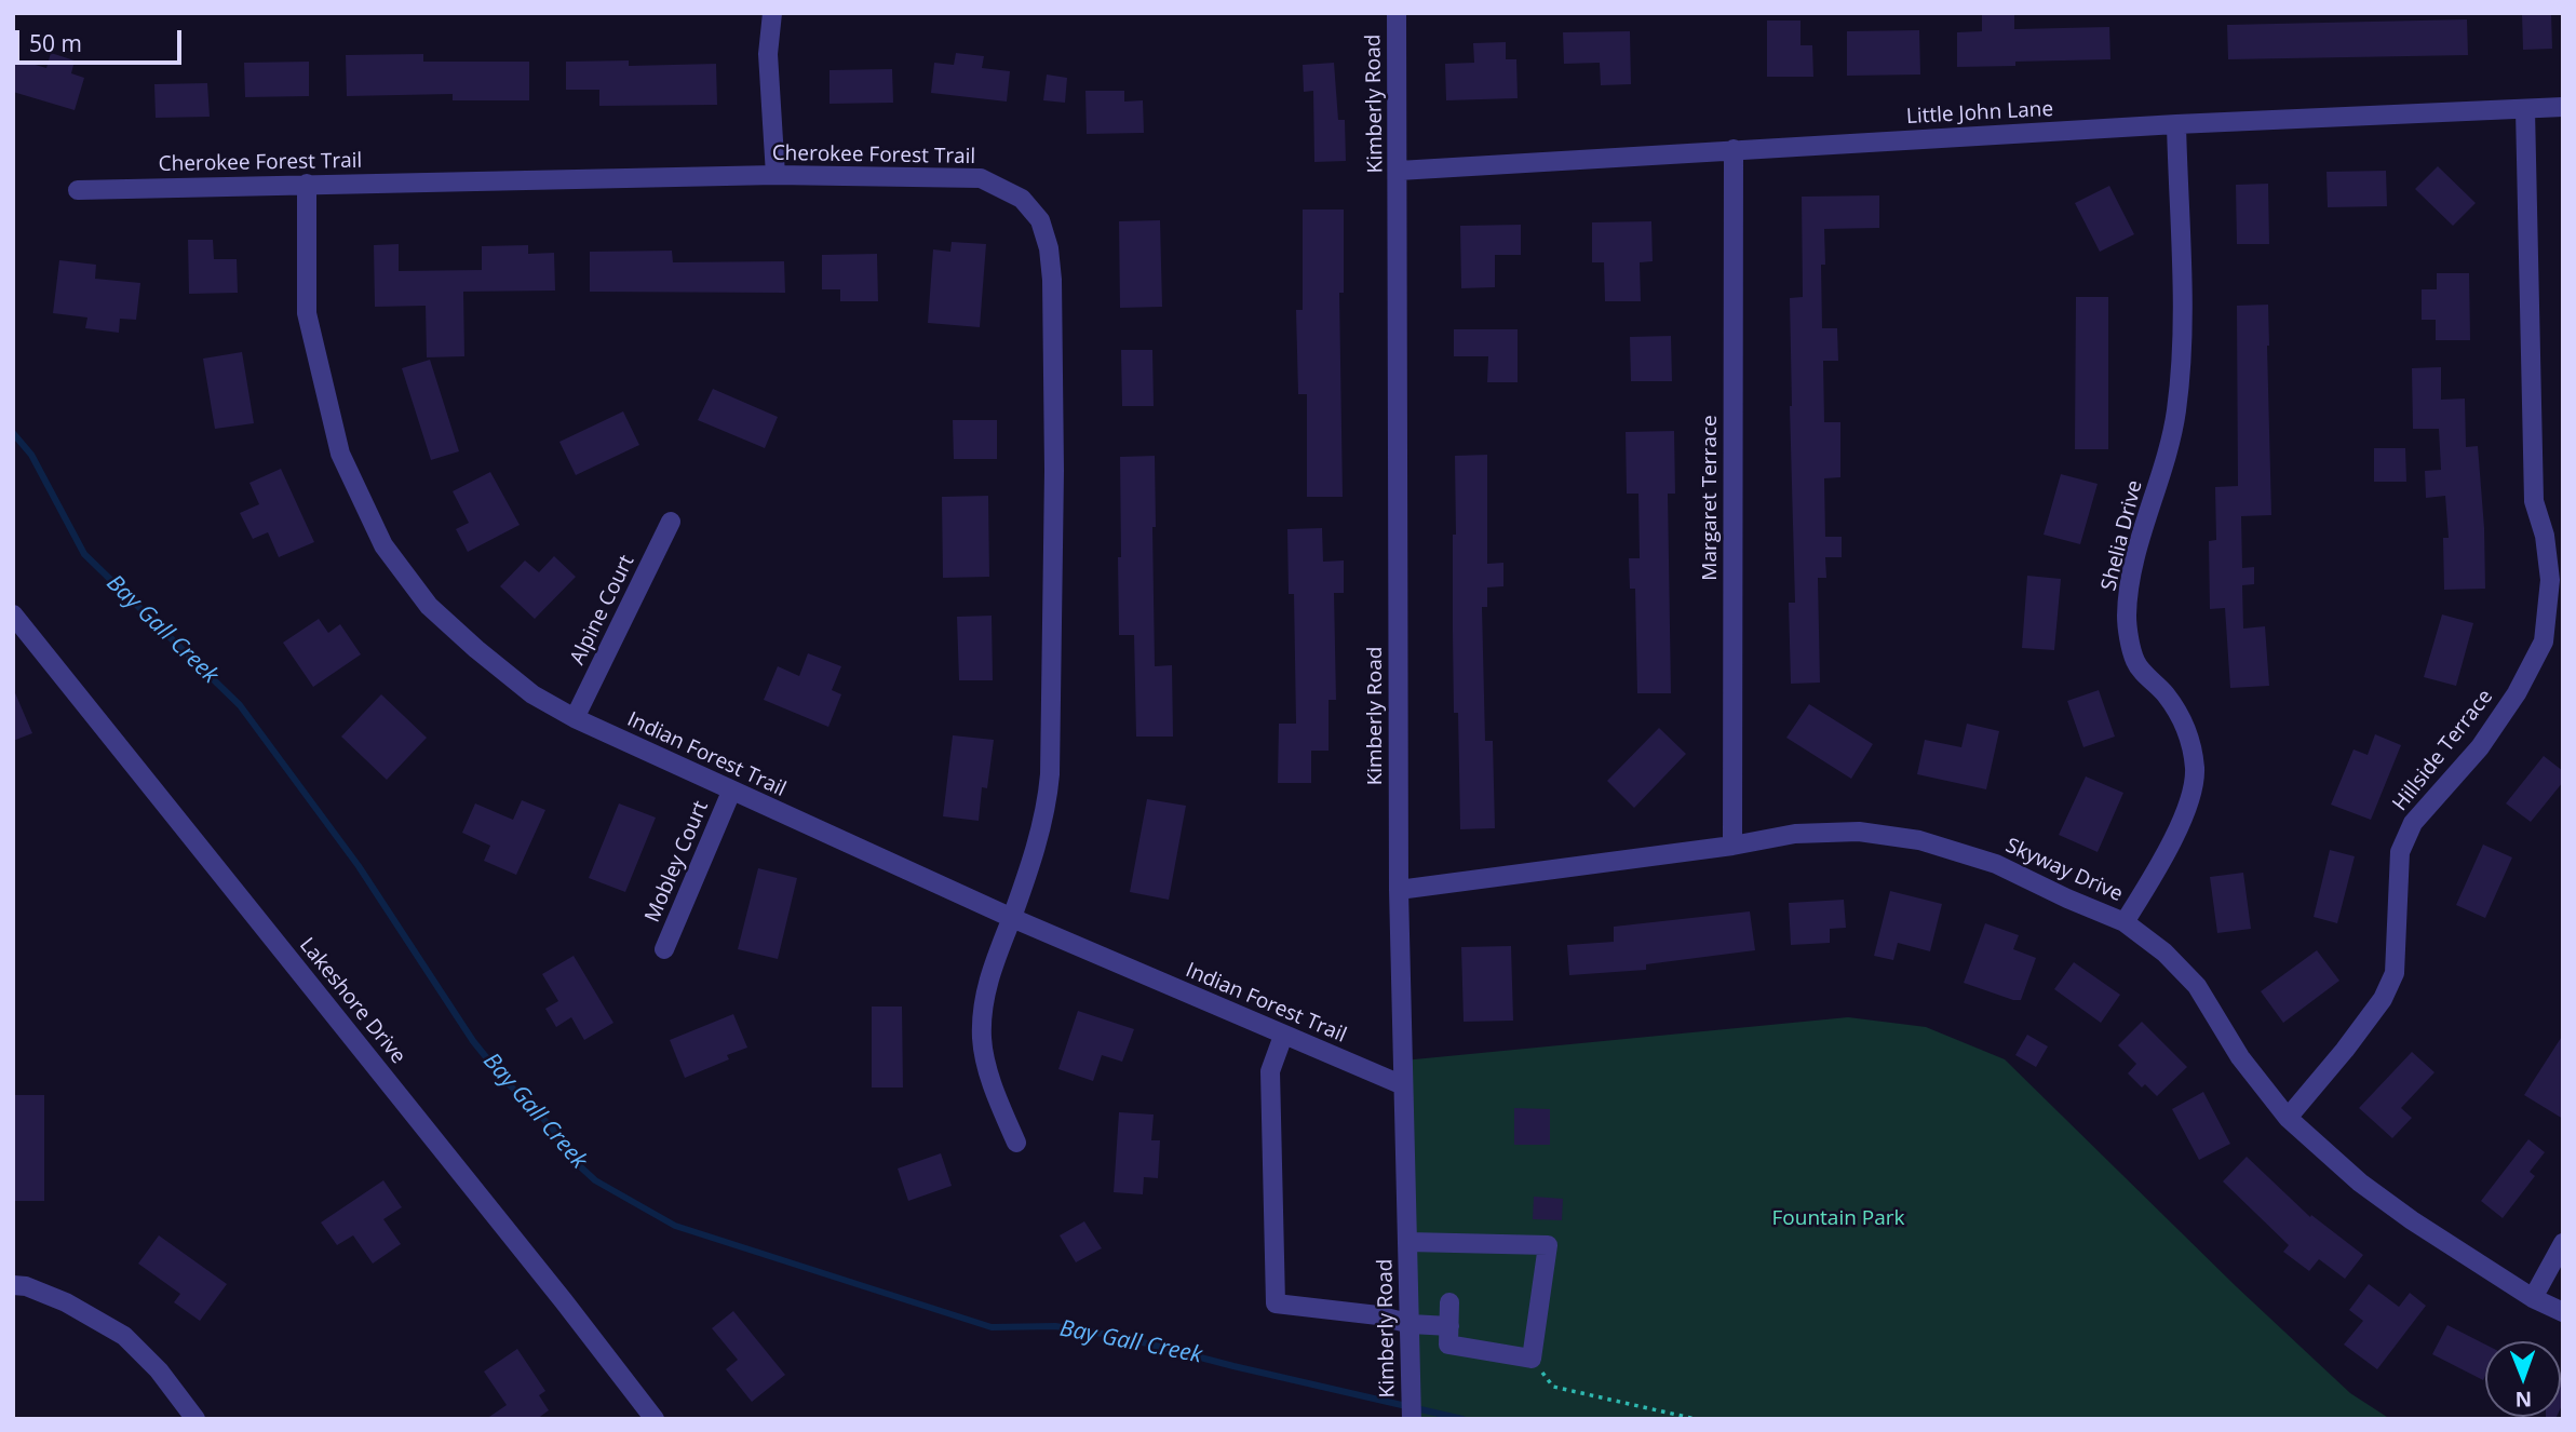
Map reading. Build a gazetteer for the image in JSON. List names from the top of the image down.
{
  "streets": {
    "street": [
      "Kimberly Road",
      "Little John Lane",
      "Cherokee Forest Trail",
      "Margaret Terrace",
      "Shelia Drive",
      "Alpine Court",
      "Hillside Terrace",
      "Indian Forest Trail",
      "Mobley Court",
      "Skyway Drive",
      "Lakeshore Drive"
    ]
  },
  "crossings": [
    ["Kimberly Road", "Little John Lane"],
    ["Kimberly Road", "Indian Forest Trail"],
    ["Kimberly Road", "Skyway Drive"],
    ["Little John Lane", "Margaret Terrace"],
    ["Little John Lane", "Shelia Drive"],
    ["Little John Lane", "Hillside Terrace"],
    ["Cherokee Forest Trail", "Indian Forest Trail"],
    ["Margaret Terrace", "Skyway Drive"],
    ["Shelia Drive", "Skyway Drive"],
    ["Alpine Court", "Indian Forest Trail"],
    ["Hillside Terrace", "Skyway Drive"],
    ["Indian Forest Trail", "Mobley Court"]
  ],
  "water": ["Bay Gall Creek"],
  "parks": ["Fountain Park"],
  "scale_bar": "50 m",
  "north": "bottom"
}
